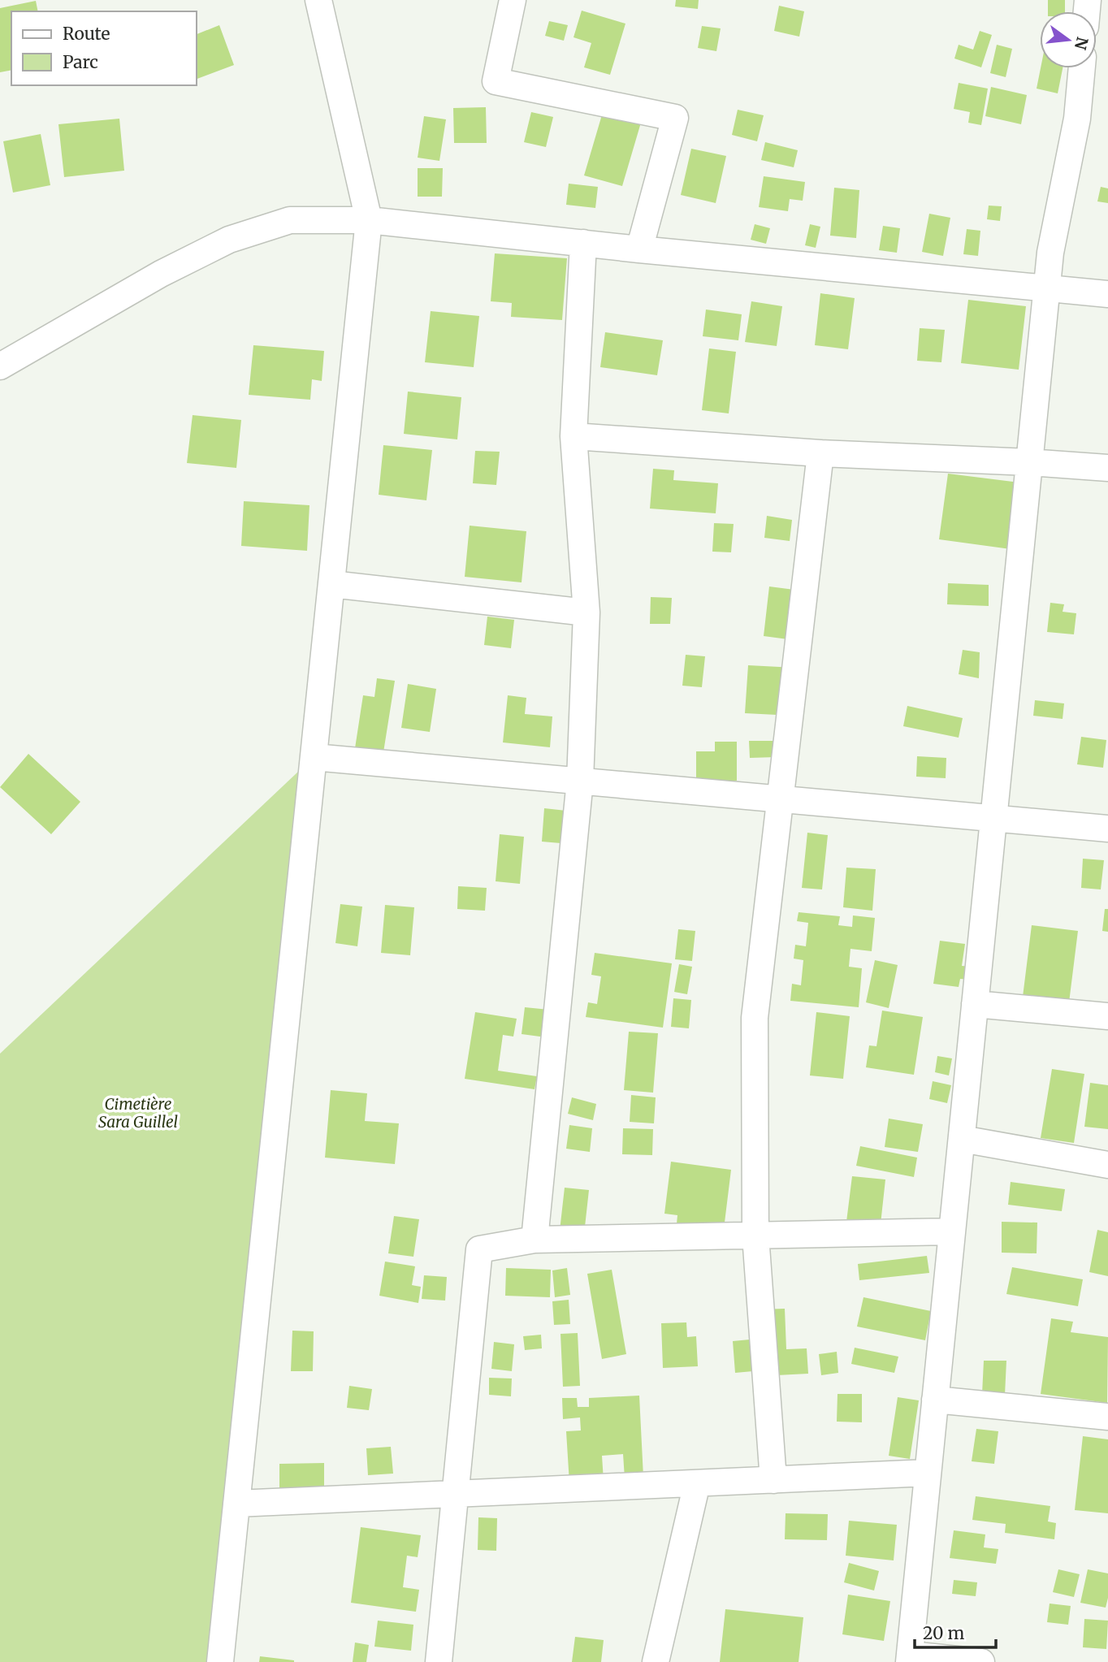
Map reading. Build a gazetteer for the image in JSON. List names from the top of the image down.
{
  "parks": ["Cimetière Sara Guillel"],
  "legend": ["Route", "Parc"],
  "scale_bar": "20 m",
  "north": "right"
}
